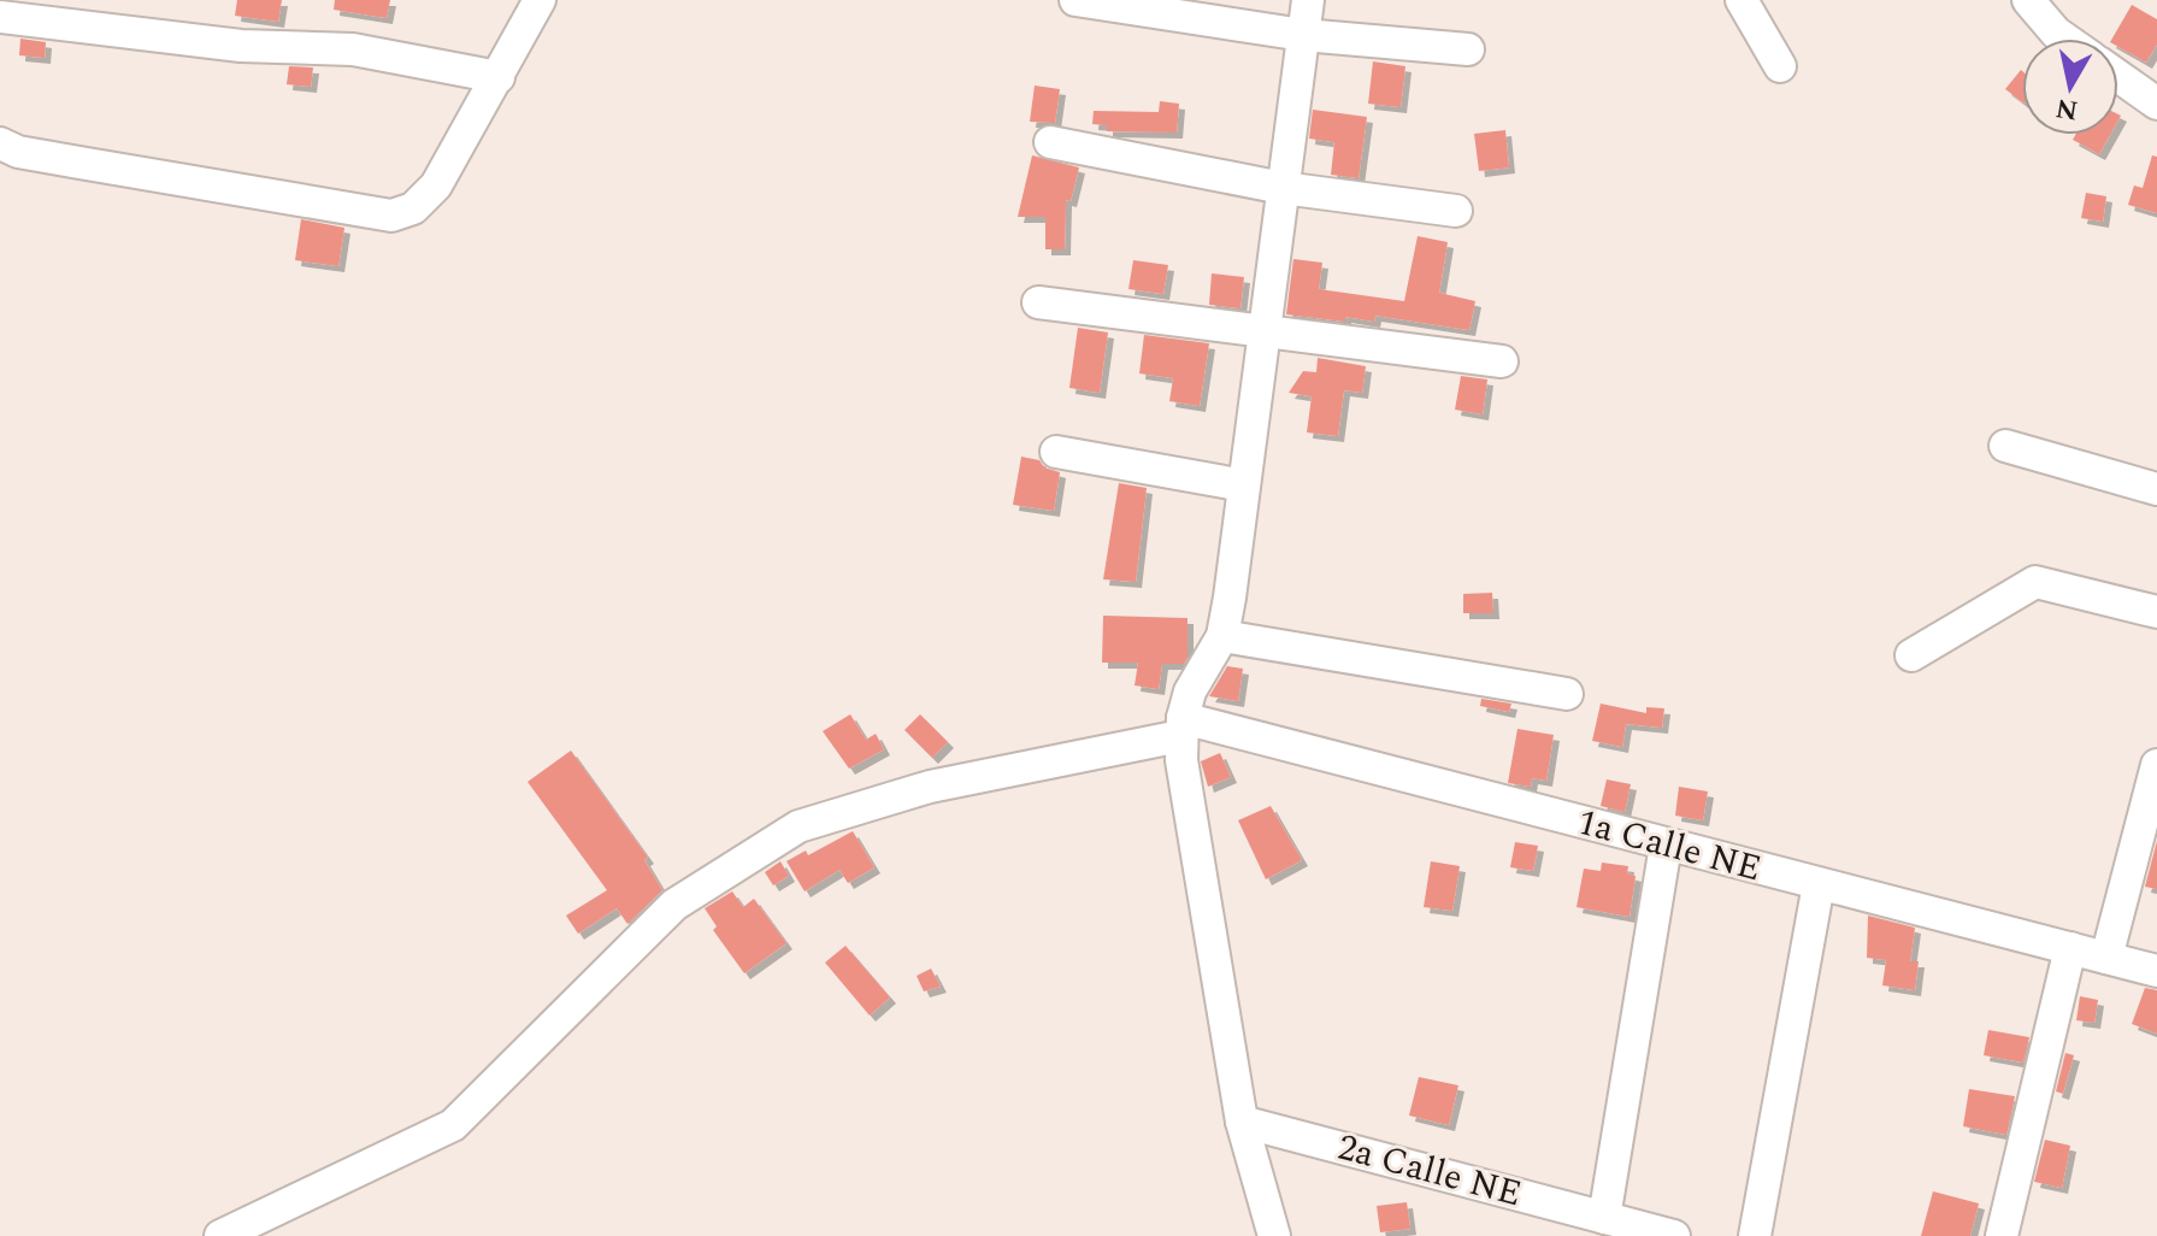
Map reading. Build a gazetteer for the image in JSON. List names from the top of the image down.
{
  "streets": {
    "street": ["1a Calle NE", "2a Calle NE"]
  },
  "north": "bottom"
}
